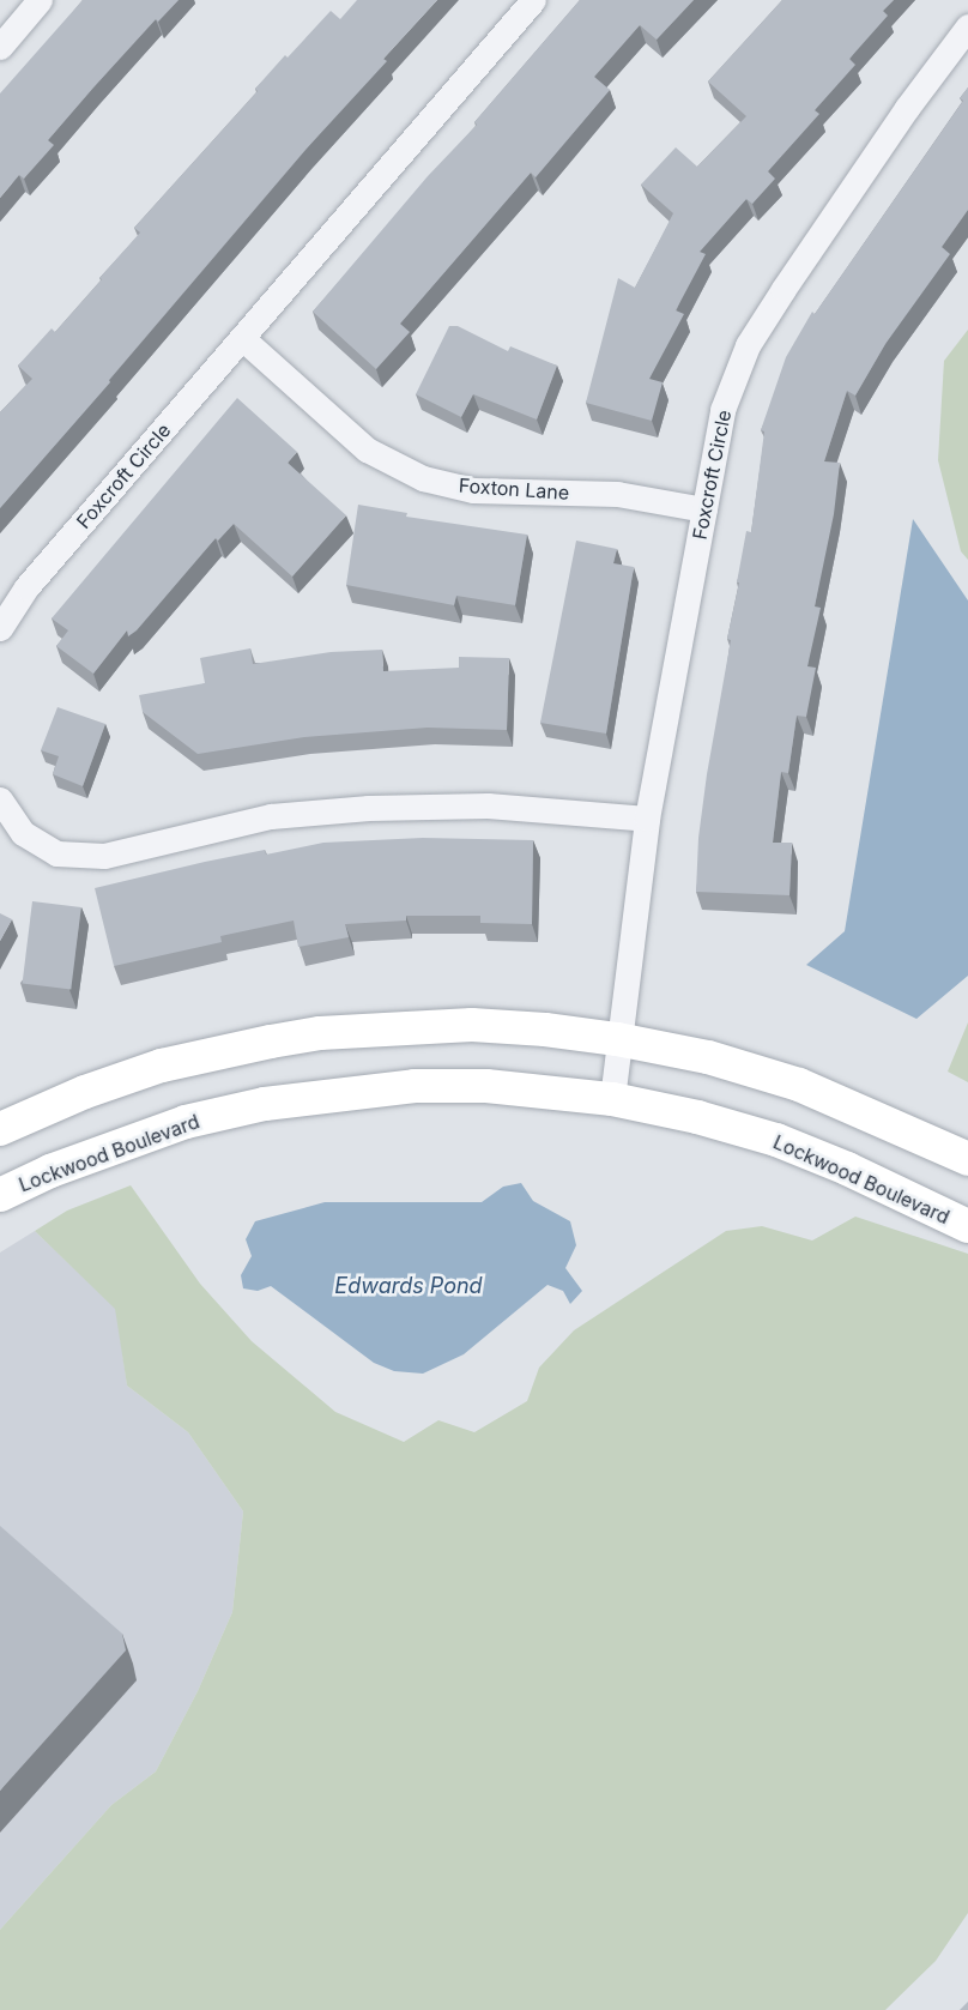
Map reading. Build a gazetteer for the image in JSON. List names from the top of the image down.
{
  "streets": {
    "main road": ["Lockwood Boulevard"],
    "street": ["Foxcroft Circle", "Foxton Lane"]
  },
  "crossings": [
    ["Foxcroft Circle", "Foxton Lane"],
    ["Foxcroft Circle", "Lockwood Boulevard"]
  ],
  "water": ["Edwards Pond"]
}
